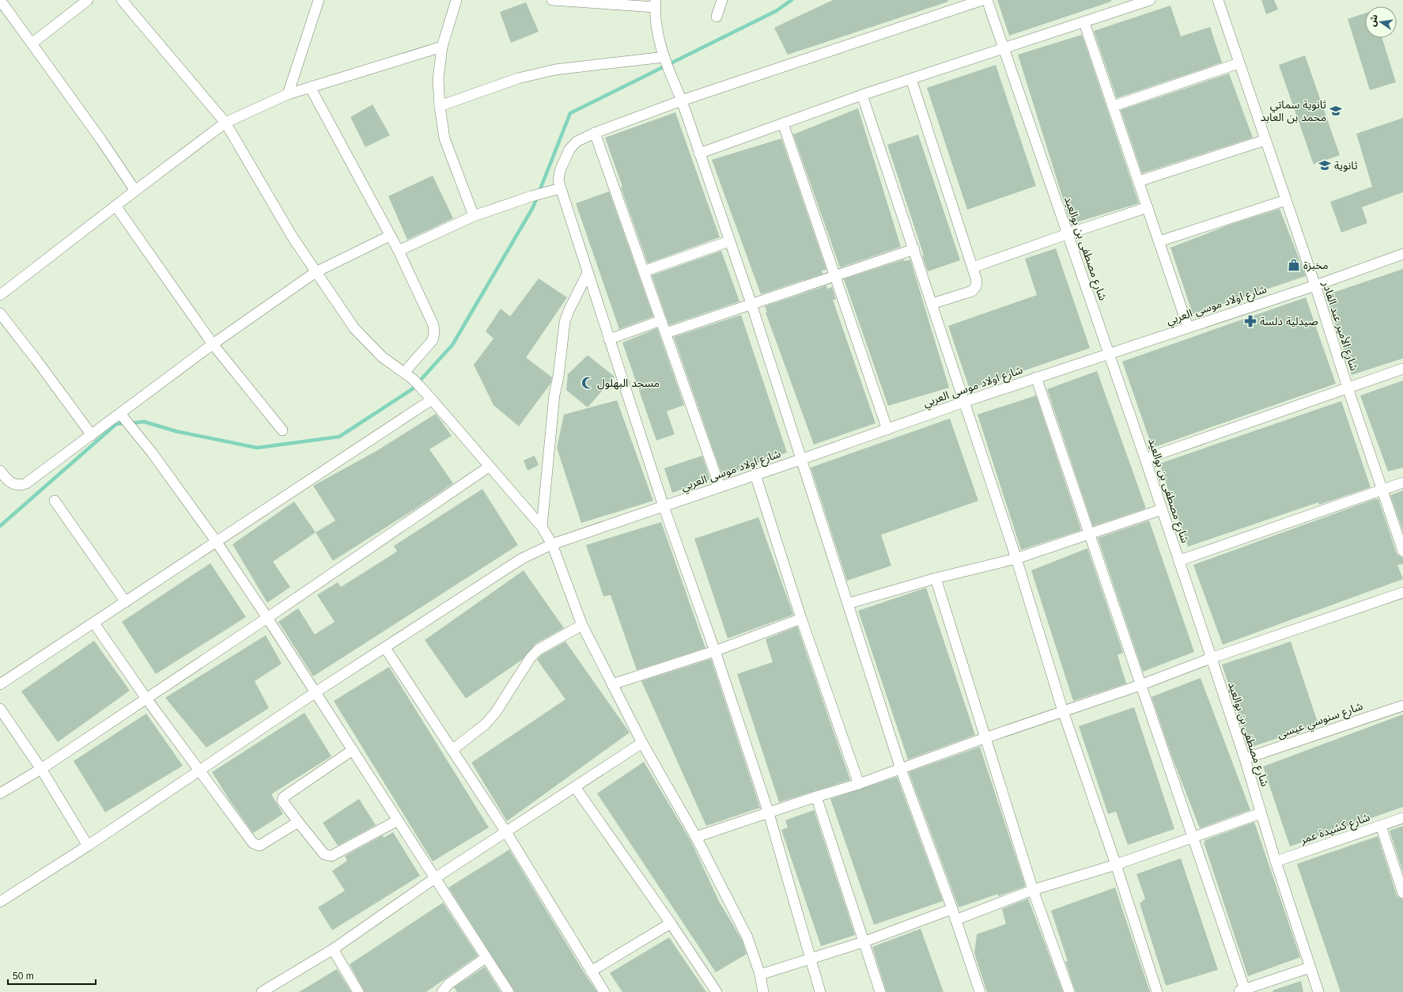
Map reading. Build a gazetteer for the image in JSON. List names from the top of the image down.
{
  "streets": {
    "street": [
      "شارع مصطفى بن بوالعيد",
      "شارع اولاد موسى العربي",
      "شارع الأمير عبد القادر",
      "شارع سنوسي عيسى",
      "شارع كشيدة عمر"
    ]
  },
  "crossings": [
    ["شارع مصطفى بن بوالعيد", "شارع اولاد موسى العربي"],
    ["شارع مصطفى بن بوالعيد", "شارع سنوسي عيسى"],
    ["شارع مصطفى بن بوالعيد", "شارع كشيدة عمر"],
    ["شارع اولاد موسى العربي", "شارع الأمير عبد القادر"]
  ],
  "places": {
    "school or university": ["ثانوية سماتي محمد بن العابد", "ثانوية"],
    "shop": ["مخبزة"],
    "pharmacy": ["صيدلية دلسة"],
    "mosque": ["مسجد البهلول"]
  },
  "scale_bar": "50 m",
  "north": "left"
}
